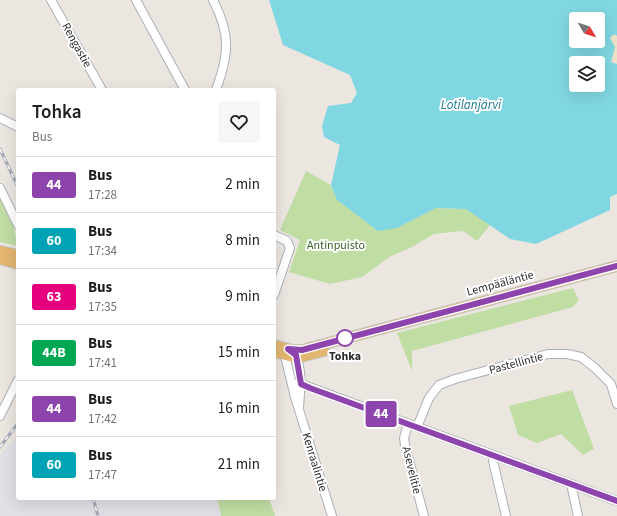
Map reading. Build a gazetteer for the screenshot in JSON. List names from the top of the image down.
{
  "streets": {
    "main road": ["Lempääläntie"],
    "street": [
      "Rengastie",
      "Pastellintie",
      "Kenraalintie",
      "Asevelitie"
    ]
  },
  "crossings": [
    ["Lempääläntie", "Kenraalintie"]
  ],
  "water": ["Lotilanjärvi"],
  "parks": ["Antinpuisto"],
  "places": ["Tohka"],
  "lines": ["bus line 44"],
  "north": "bottom right",
  "page": {
    "on_map": "44",
    "heading": ["Tohka", "Bus"],
    "list": [
      {
        "mark": "44",
        "name": "Bus",
        "note": "17:28",
        "value": "2 min"
      },
      {
        "mark": "60",
        "name": "Bus",
        "note": "17:34",
        "value": "8 min"
      },
      {
        "mark": "63",
        "name": "Bus",
        "note": "17:35",
        "value": "9 min"
      },
      {
        "mark": "44B",
        "name": "Bus",
        "note": "17:41",
        "value": "15 min"
      },
      {
        "mark": "44",
        "name": "Bus",
        "note": "17:42",
        "value": "16 min"
      },
      {
        "mark": "60",
        "name": "Bus",
        "note": "17:47",
        "value": "21 min"
      }
    ]
  }
}
